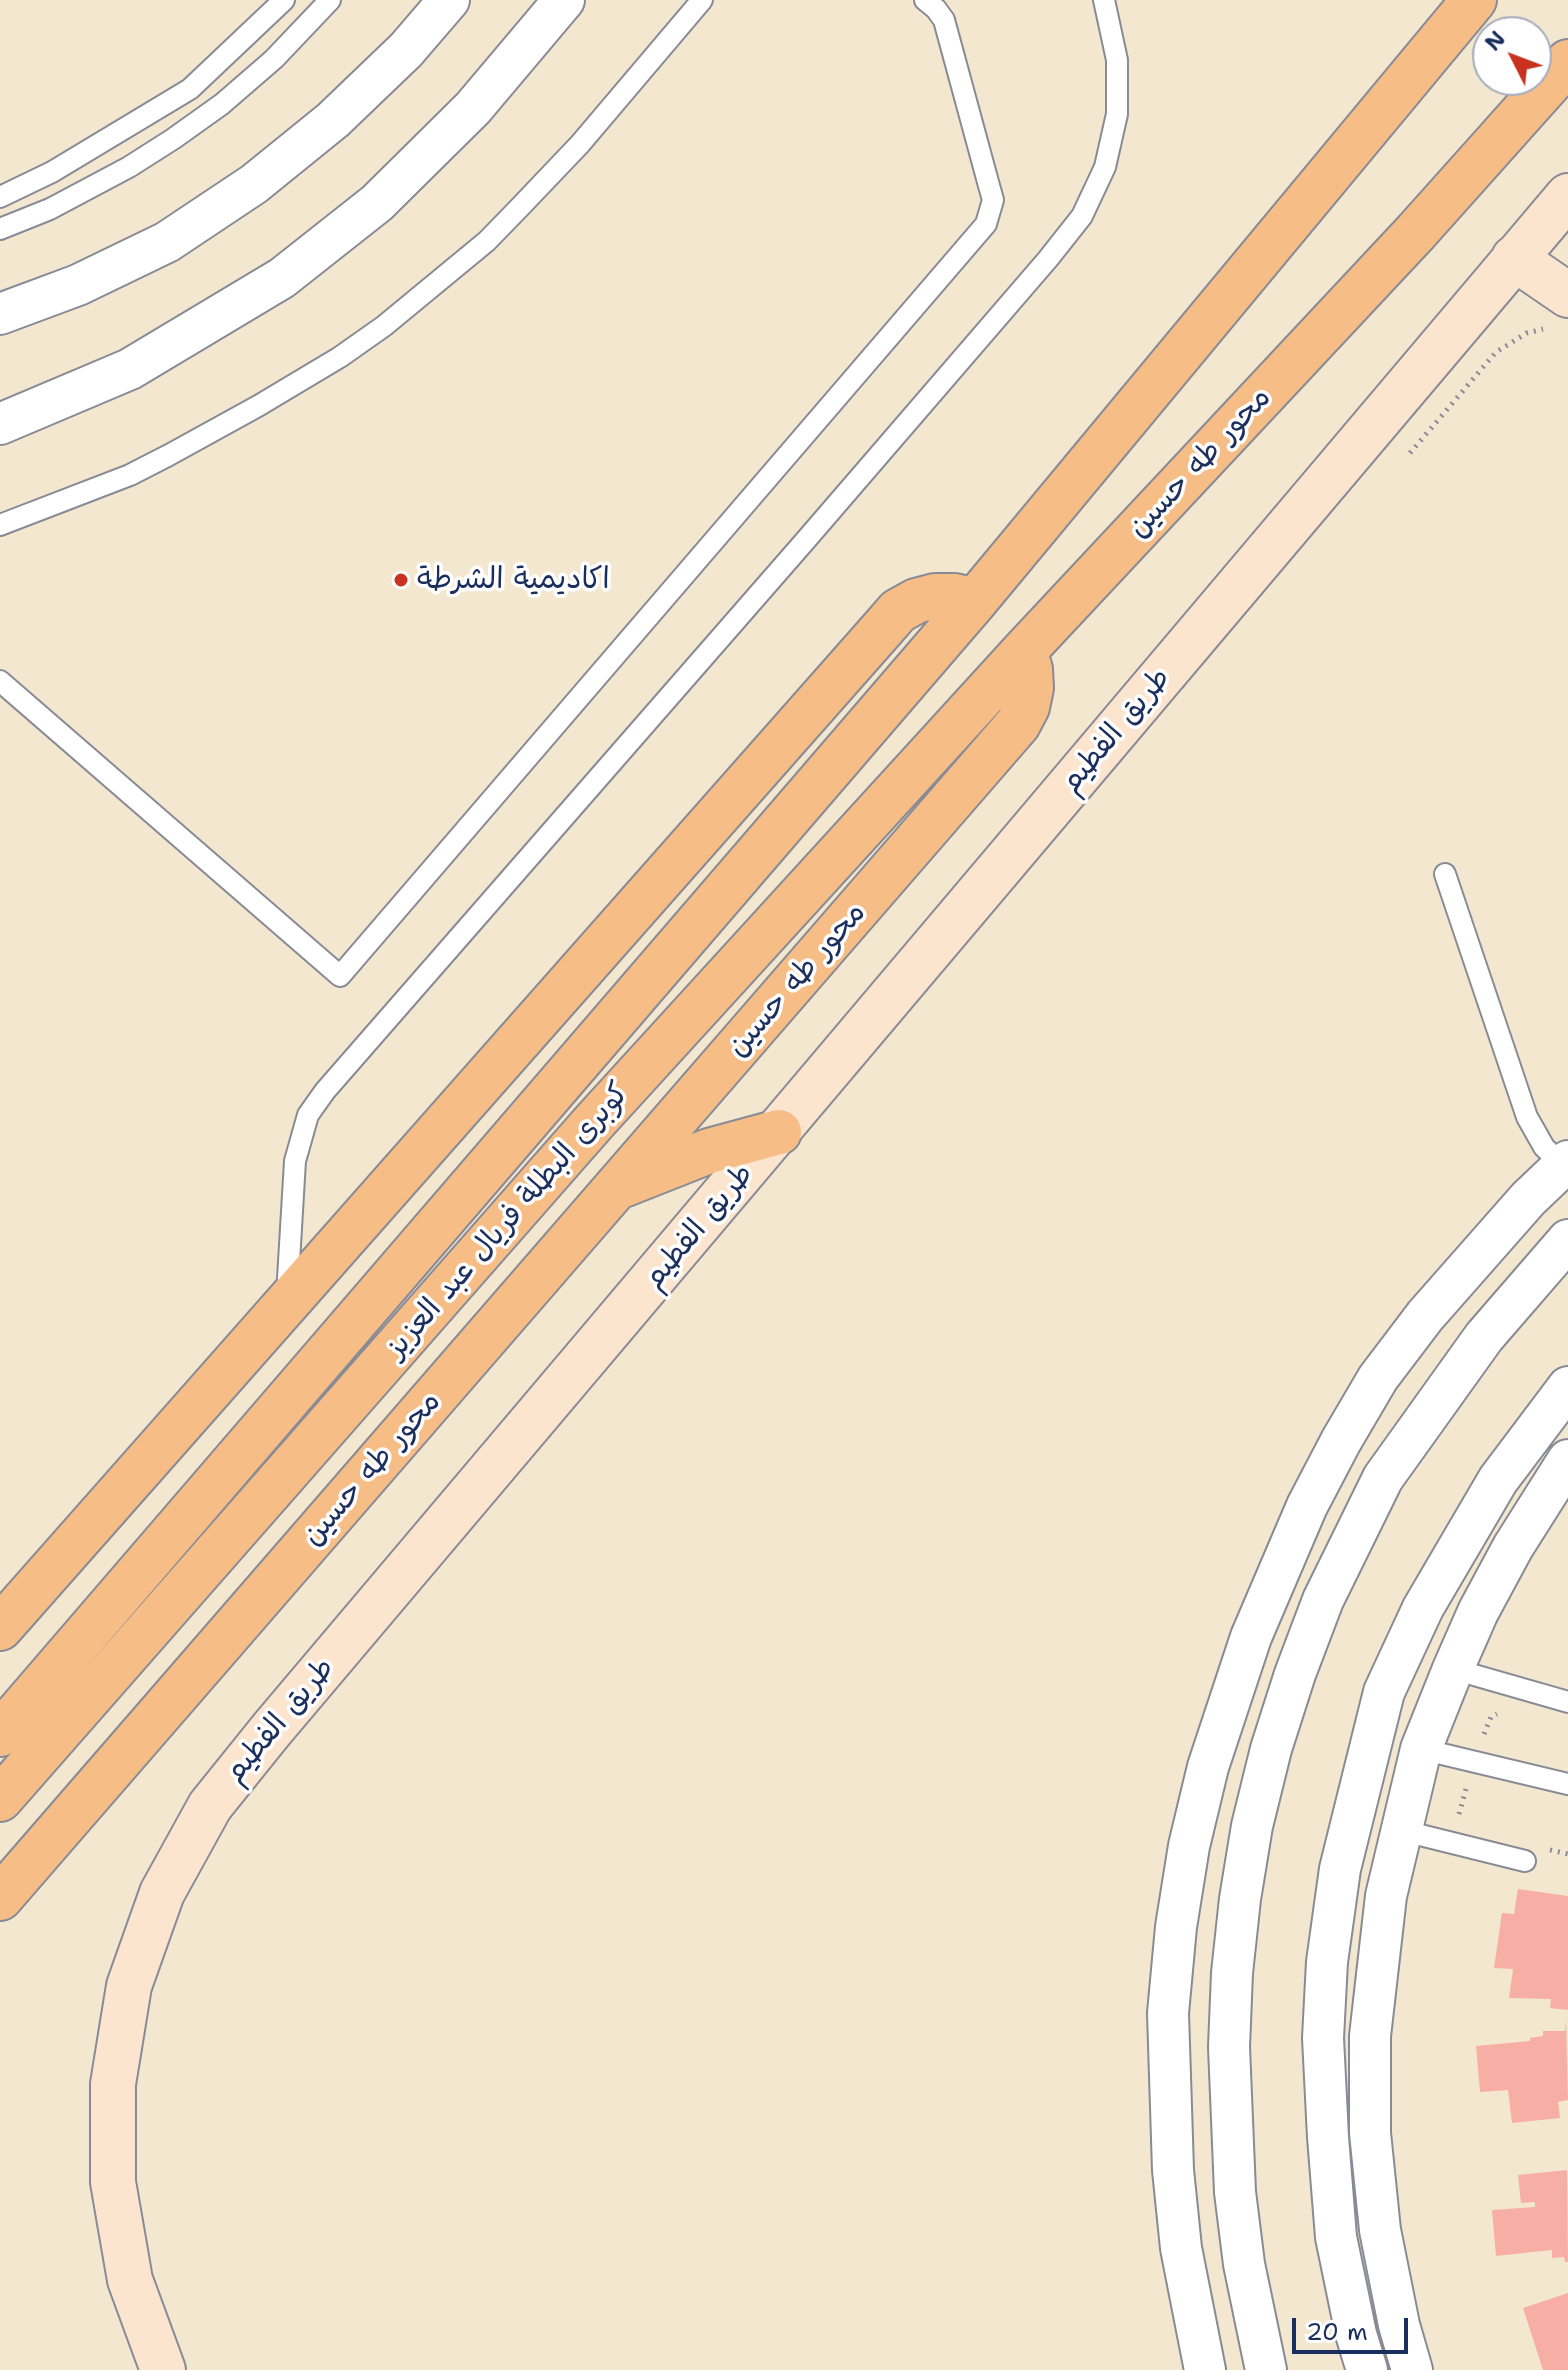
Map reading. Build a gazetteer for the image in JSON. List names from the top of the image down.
{
  "streets": {
    "main road": ["محور طه حسين", "كوبرى البطلة فريال عبد العزيز"],
    "street": ["طريق الفطيم"]
  },
  "crossings": [
    ["محور طه حسين", "كوبرى البطلة فريال عبد العزيز"]
  ],
  "places": ["اكاديمية الشرطة"],
  "scale_bar": "20 m",
  "north": "top left"
}
